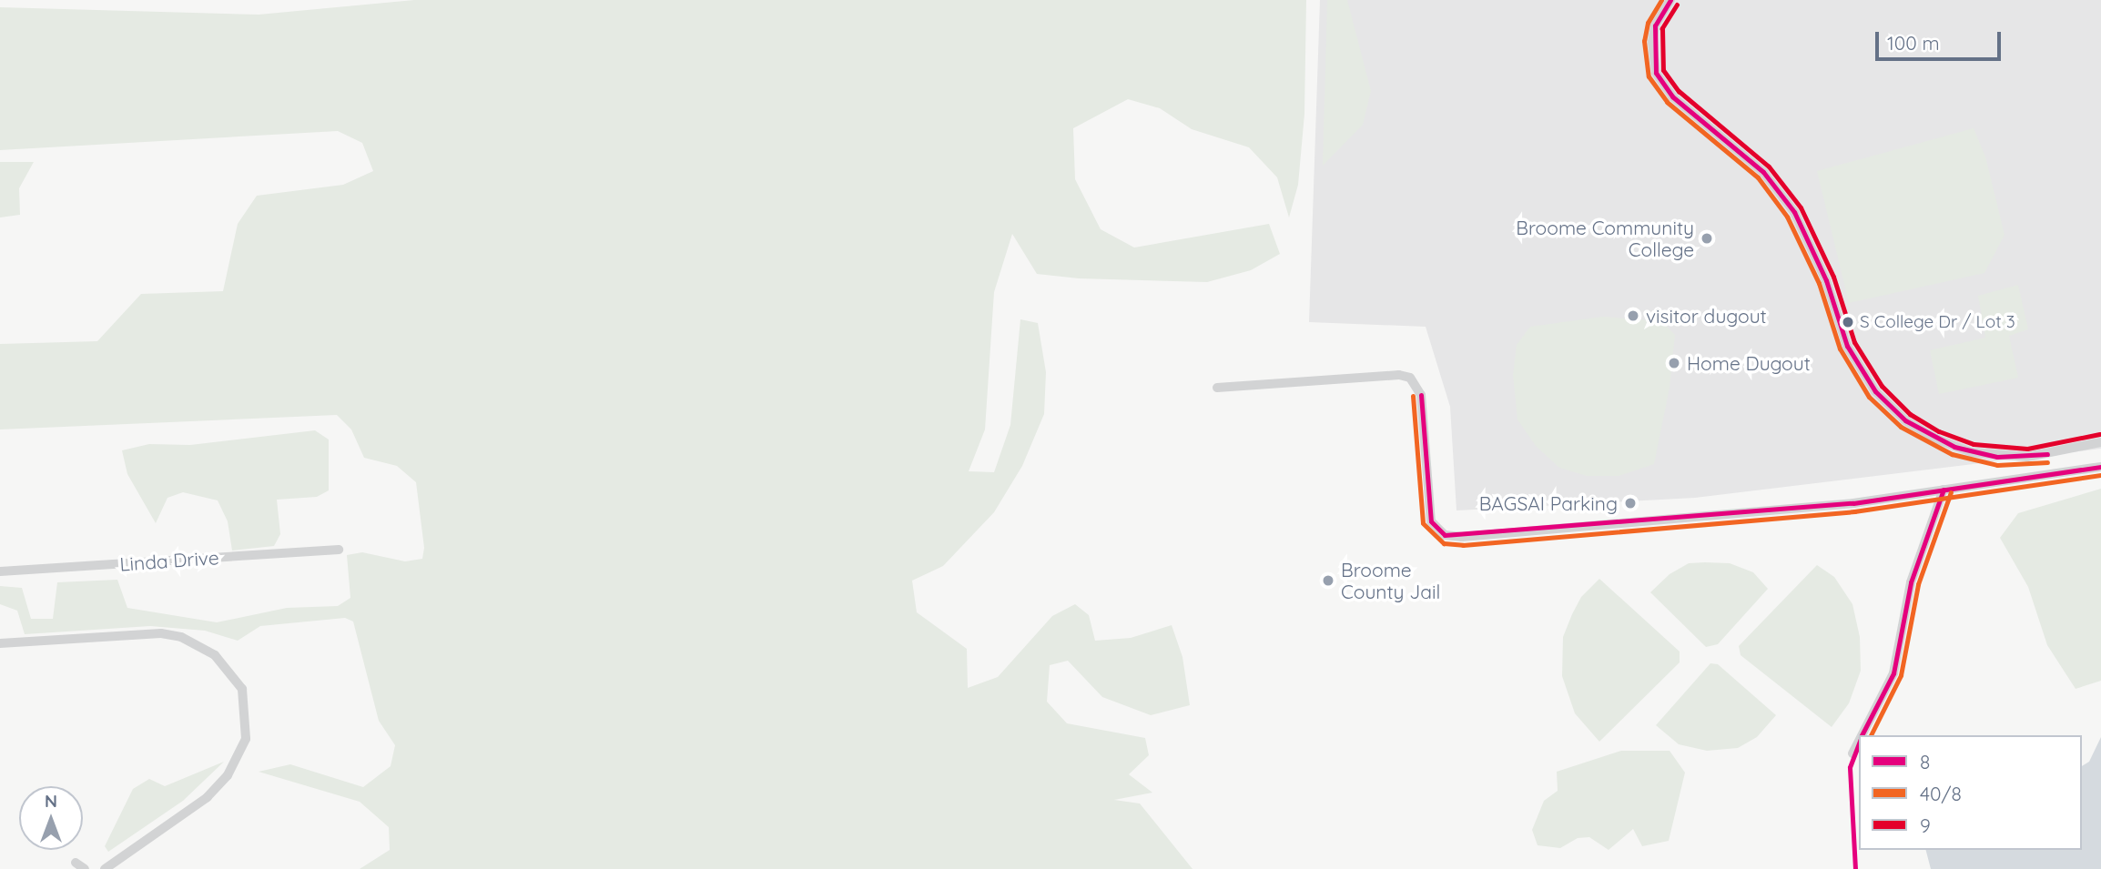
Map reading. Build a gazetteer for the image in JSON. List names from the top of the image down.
{
  "streets": {
    "street": ["Linda Drive"]
  },
  "places": [
    "Broome Community College",
    "visitor dugout",
    "S College Dr / Lot 3",
    "Home Dugout",
    "BAGSAI Parking",
    "Broome County Jail"
  ],
  "lines": ["transit line 8", "transit line 40/8", "transit line 9"],
  "legend": ["8", "40/8", "9"],
  "scale_bar": "100 m",
  "north": "top"
}
